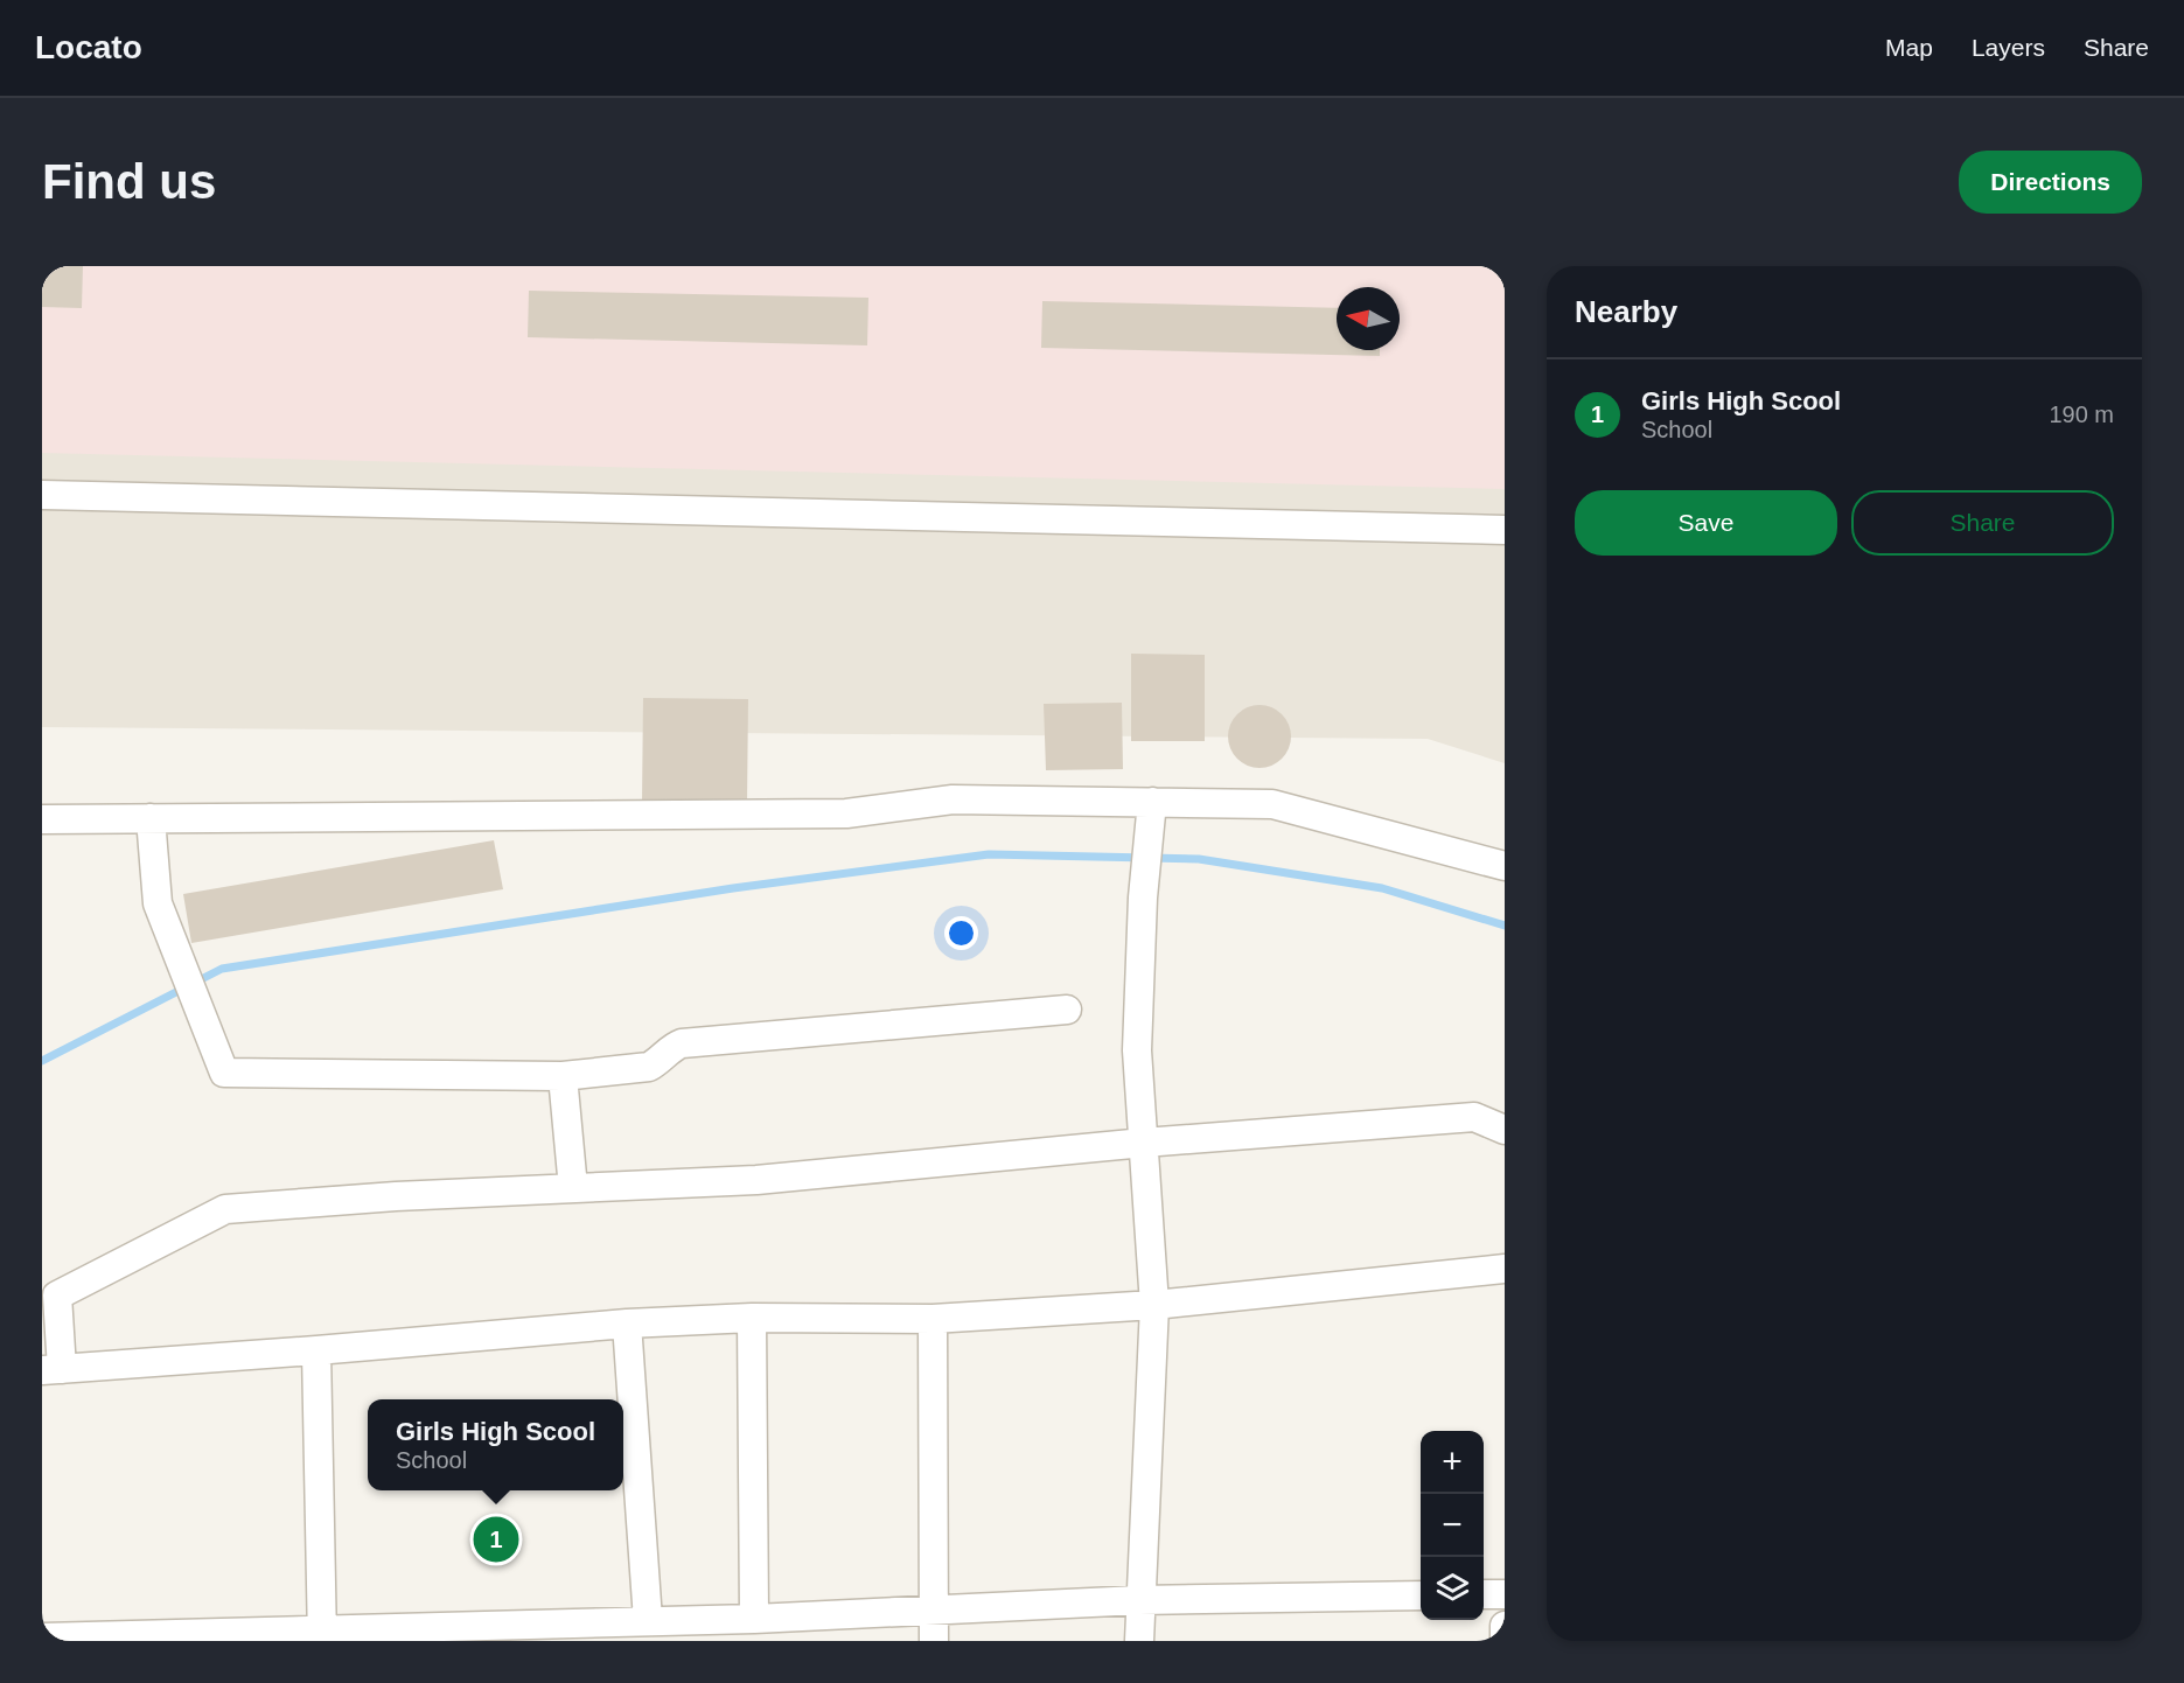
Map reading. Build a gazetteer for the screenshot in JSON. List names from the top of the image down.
{
  "north": "left",
  "page": {
    "header": "Locato",
    "nav": ["Map", "Layers", "Share"],
    "buttons": [
      "Directions",
      ["Save", "Share"]
    ],
    "title": "Find us",
    "heading": "Nearby",
    "list": [
      {
        "mark": "1",
        "name": "Girls High Scool",
        "note": "School",
        "value": "190 m"
      }
    ],
    "popup": ["Girls High Scool", "School"],
    "map_buttons": ["+", "−"],
    "pins": "1"
  }
}
